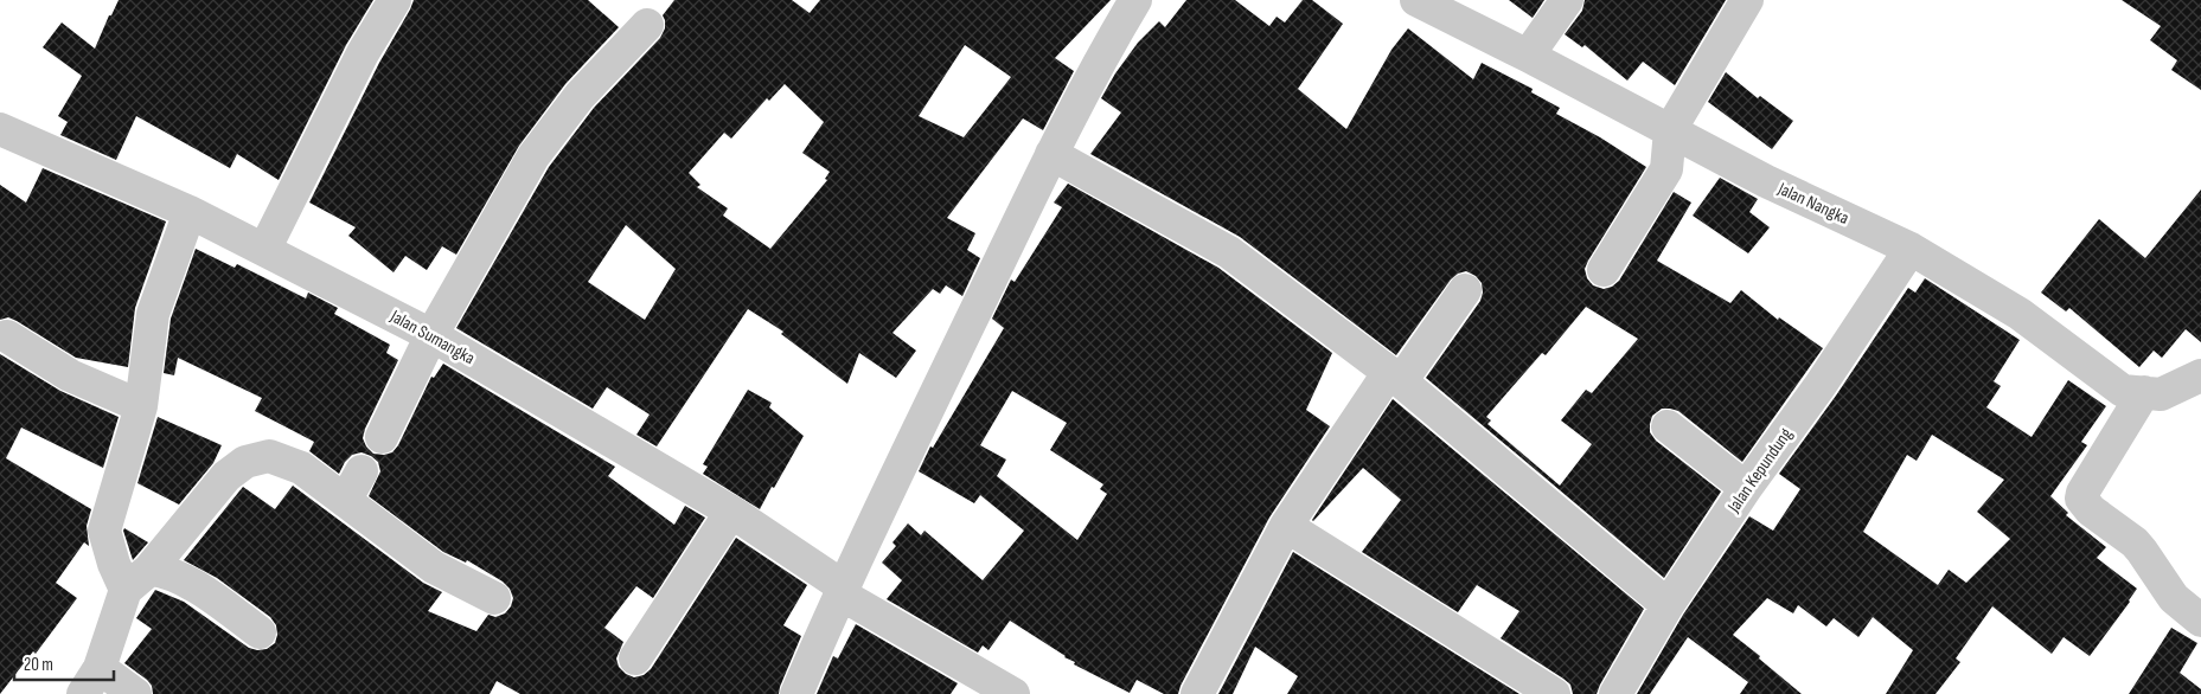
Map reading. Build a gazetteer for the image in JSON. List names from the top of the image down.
{
  "streets": {
    "street": ["Jalan Nangka", "Jalan Sumangka", "Jalan Kepundung"]
  },
  "crossings": [
    ["Jalan Nangka", "Jalan Kepundung"]
  ],
  "scale_bar": "20 m"
}
